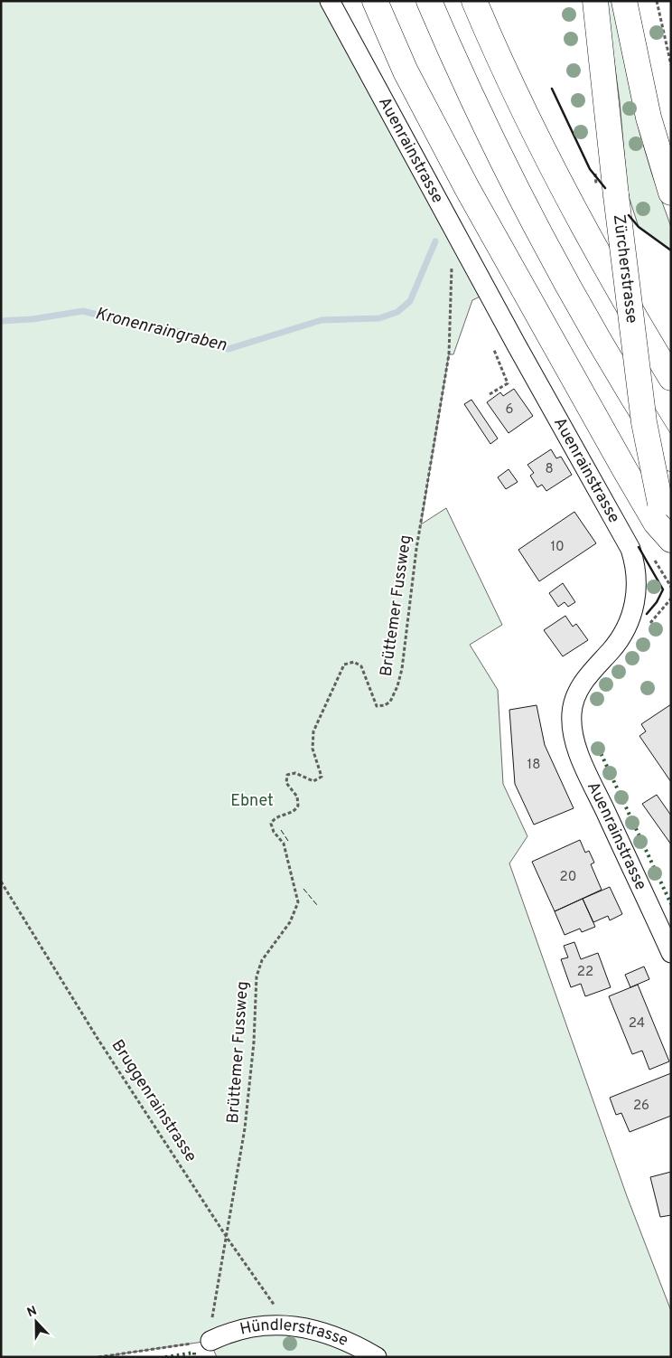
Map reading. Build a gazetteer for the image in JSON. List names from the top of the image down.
{
  "streets": {
    "main road": ["Zürcherstrasse"],
    "street": ["Auenrainstrasse", "Hündlerstrasse"],
    "path": ["Brüttemer Fussweg", "Bruggenrainstrasse"]
  },
  "crossings": [
    ["Auenrainstrasse", "Brüttemer Fussweg"],
    ["Brüttemer Fussweg", "Bruggenrainstrasse"],
    ["Brüttemer Fussweg", "Hündlerstrasse"],
    ["Bruggenrainstrasse", "Hündlerstrasse"]
  ],
  "water": ["Kronenraingraben"],
  "parks": ["Ebnet"],
  "house_numbers": [
    "6",
    "8",
    "10",
    "18",
    "20",
    "22",
    "24",
    "26"
  ],
  "north": "top"
}
